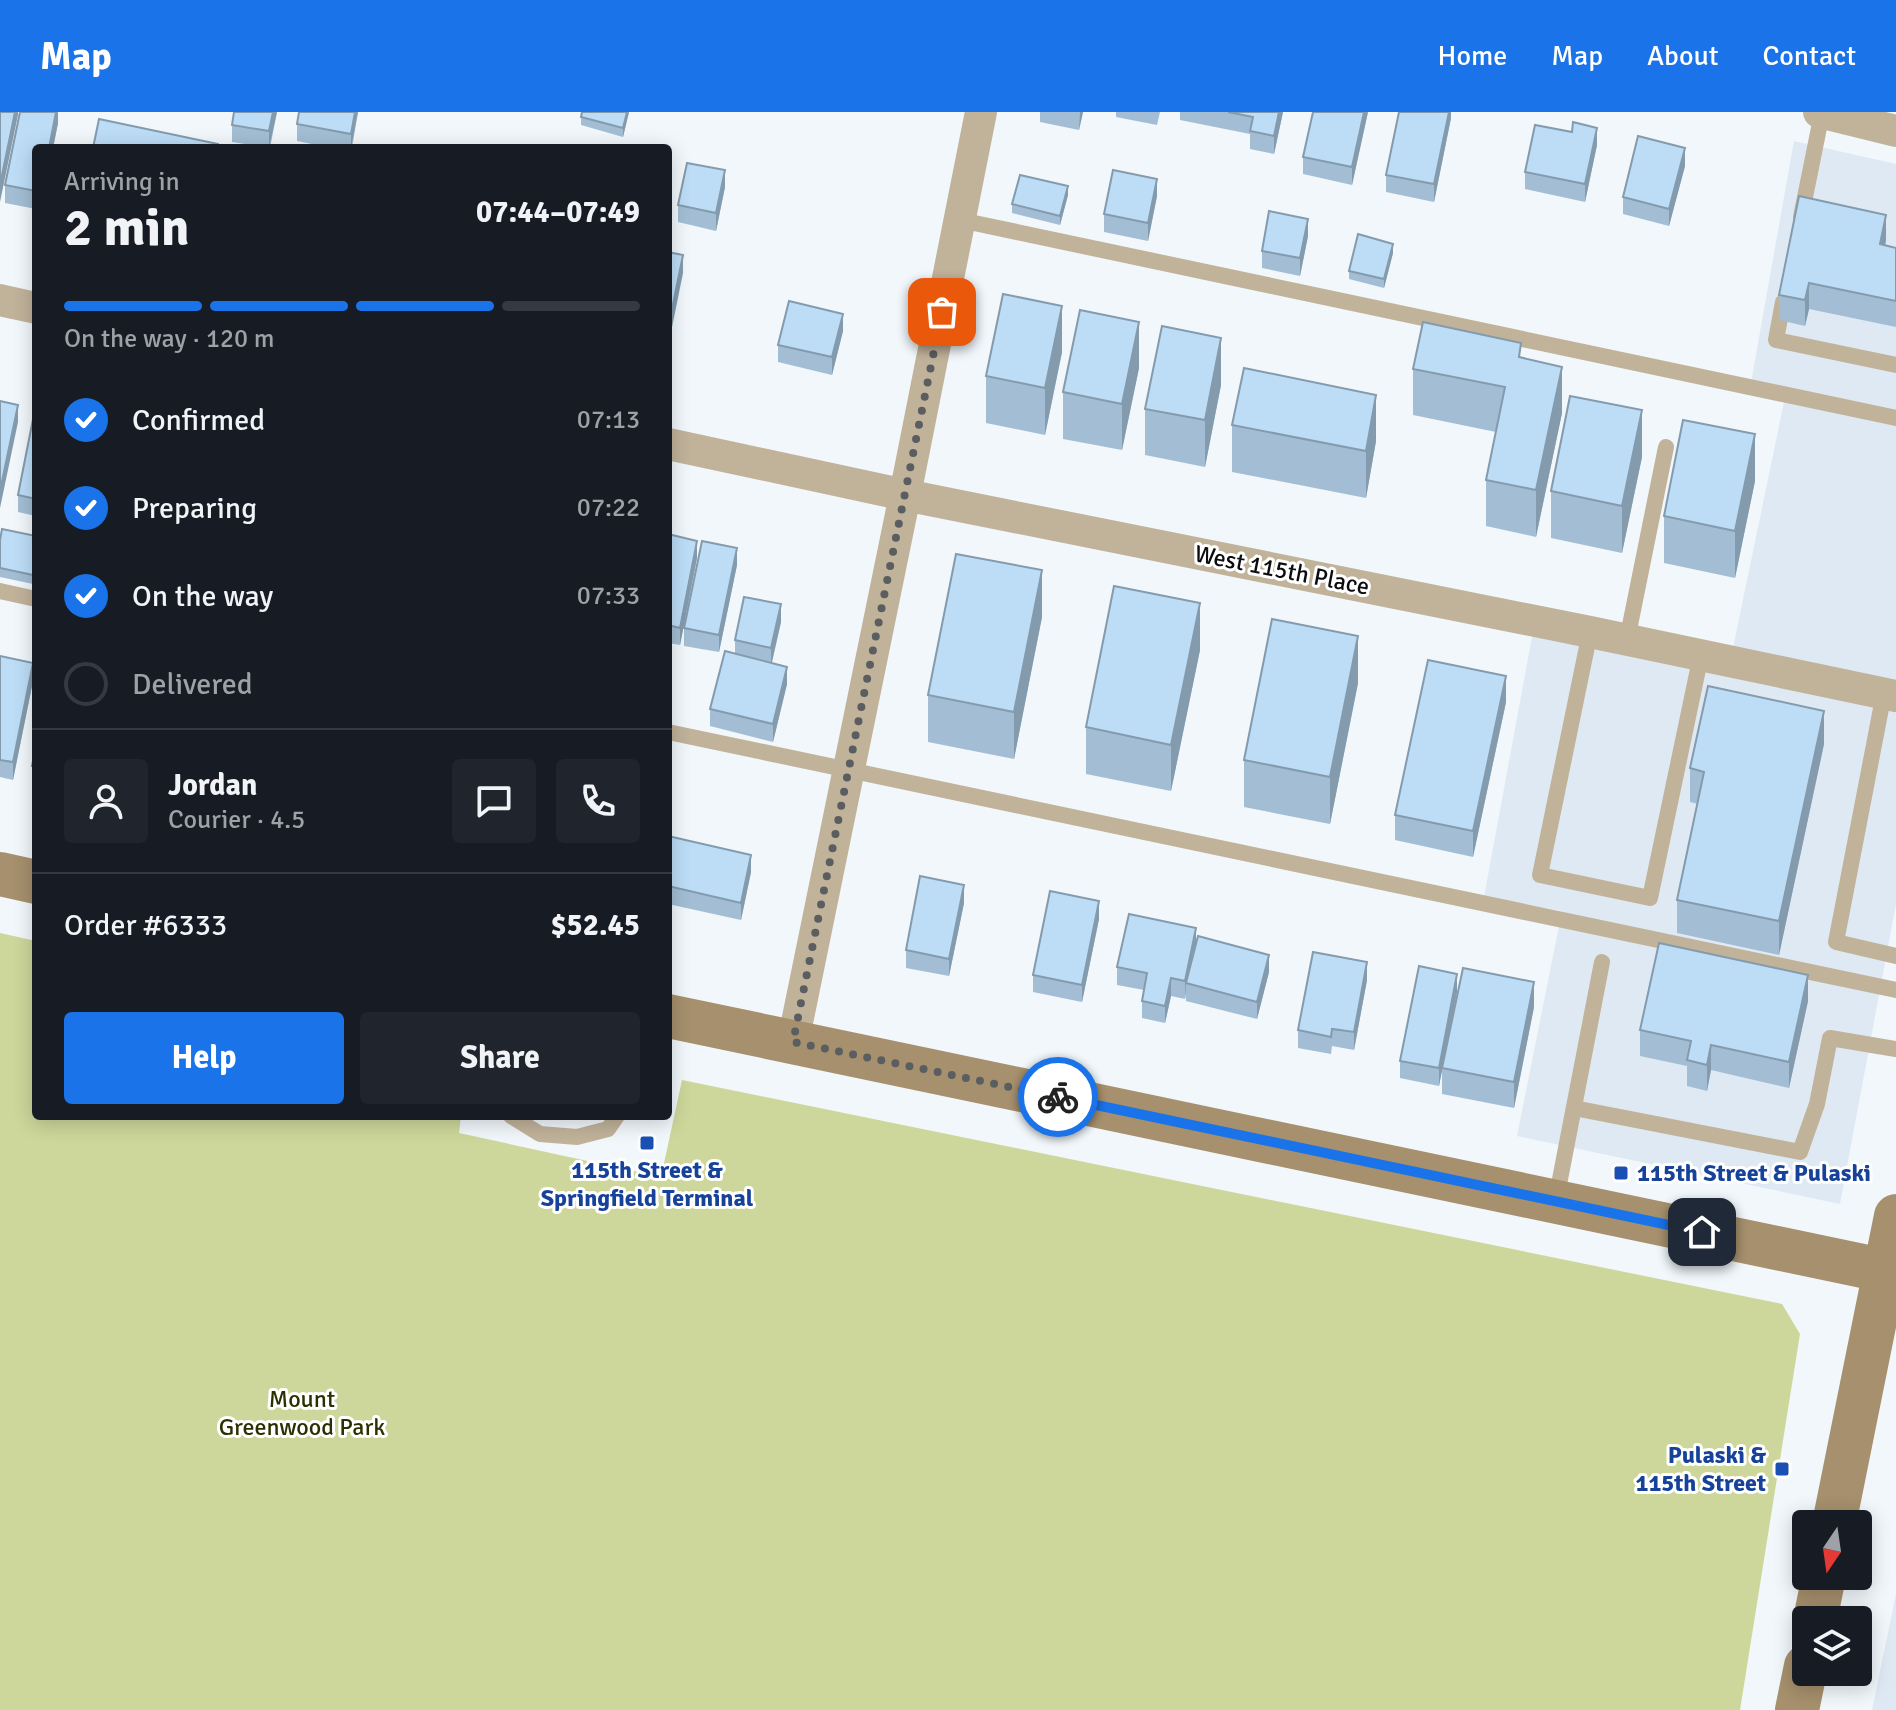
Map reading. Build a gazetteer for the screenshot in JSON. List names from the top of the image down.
{
  "streets": {
    "street": ["West 115th Place"]
  },
  "parks": ["Mount Greenwood Park"],
  "places": {
    "transit": ["115th Street & Springfield Terminal", "115th Street & Pulaski", "Pulaski & 115th Street"]
  },
  "north": "bottom",
  "page": {
    "header": "Map",
    "nav": [
      "Home",
      "Map",
      "About",
      "Contact"
    ],
    "heading": ["2 min", "Arriving in", "07:44–07:49"],
    "panel": [
      "Jordan",
      "Courier · 4.5",
      "Order #6333",
      "$52.45"
    ],
    "bar": "On the way · 120 m",
    "list": [
      ["Confirmed", "07:13"],
      ["Preparing", "07:22"],
      ["On the way", "07:33"],
      "Delivered"
    ],
    "buttons": ["Help", "Share"]
  }
}
